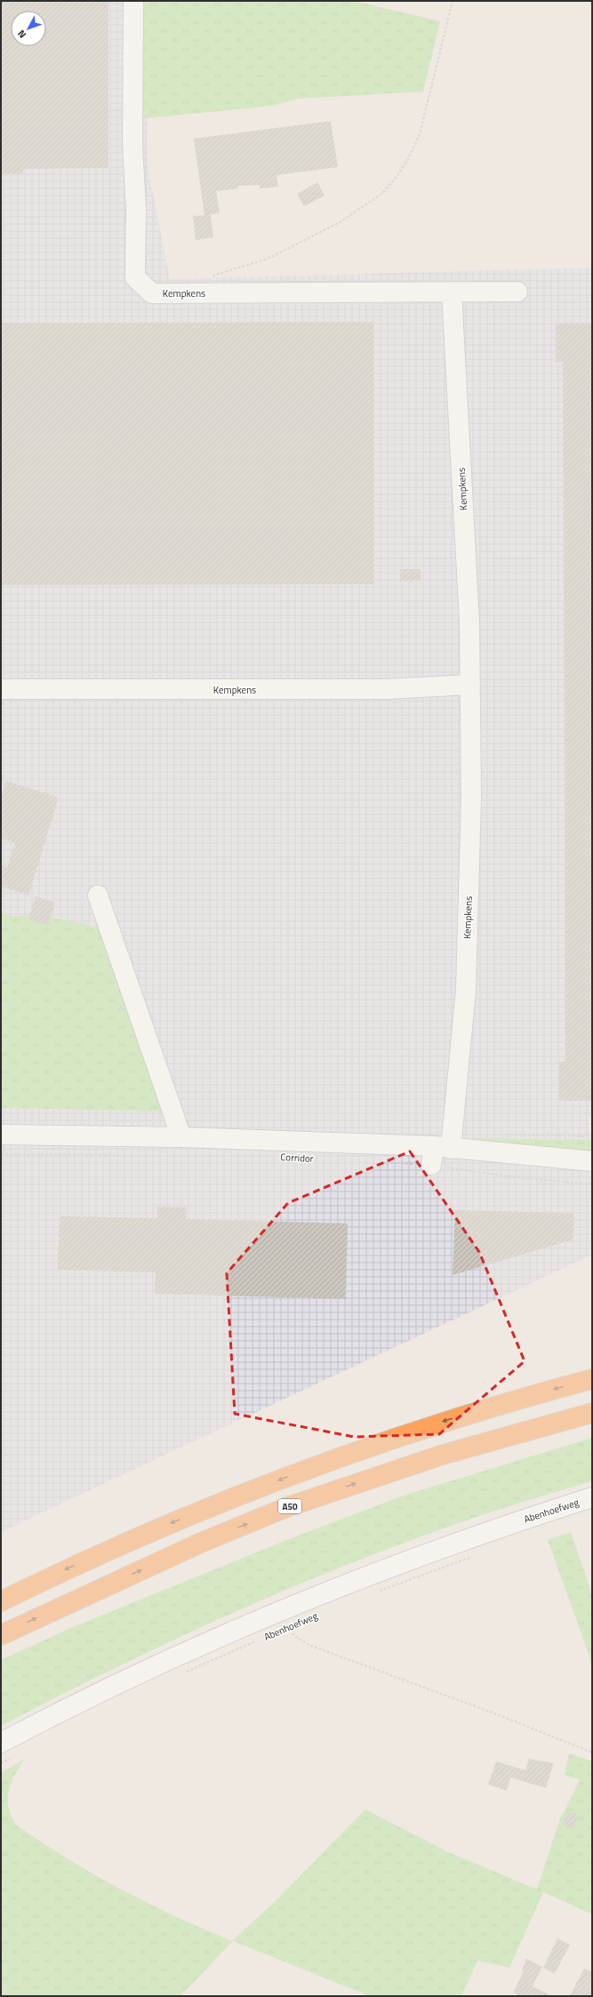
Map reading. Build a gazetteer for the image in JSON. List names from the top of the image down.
{
  "streets": {
    "highway": ["A50"],
    "street": ["Kempkens", "Corridor", "Abenhoefweg"]
  },
  "crossings": [
    ["Kempkens", "Corridor"]
  ],
  "north": "bottom left"
}
